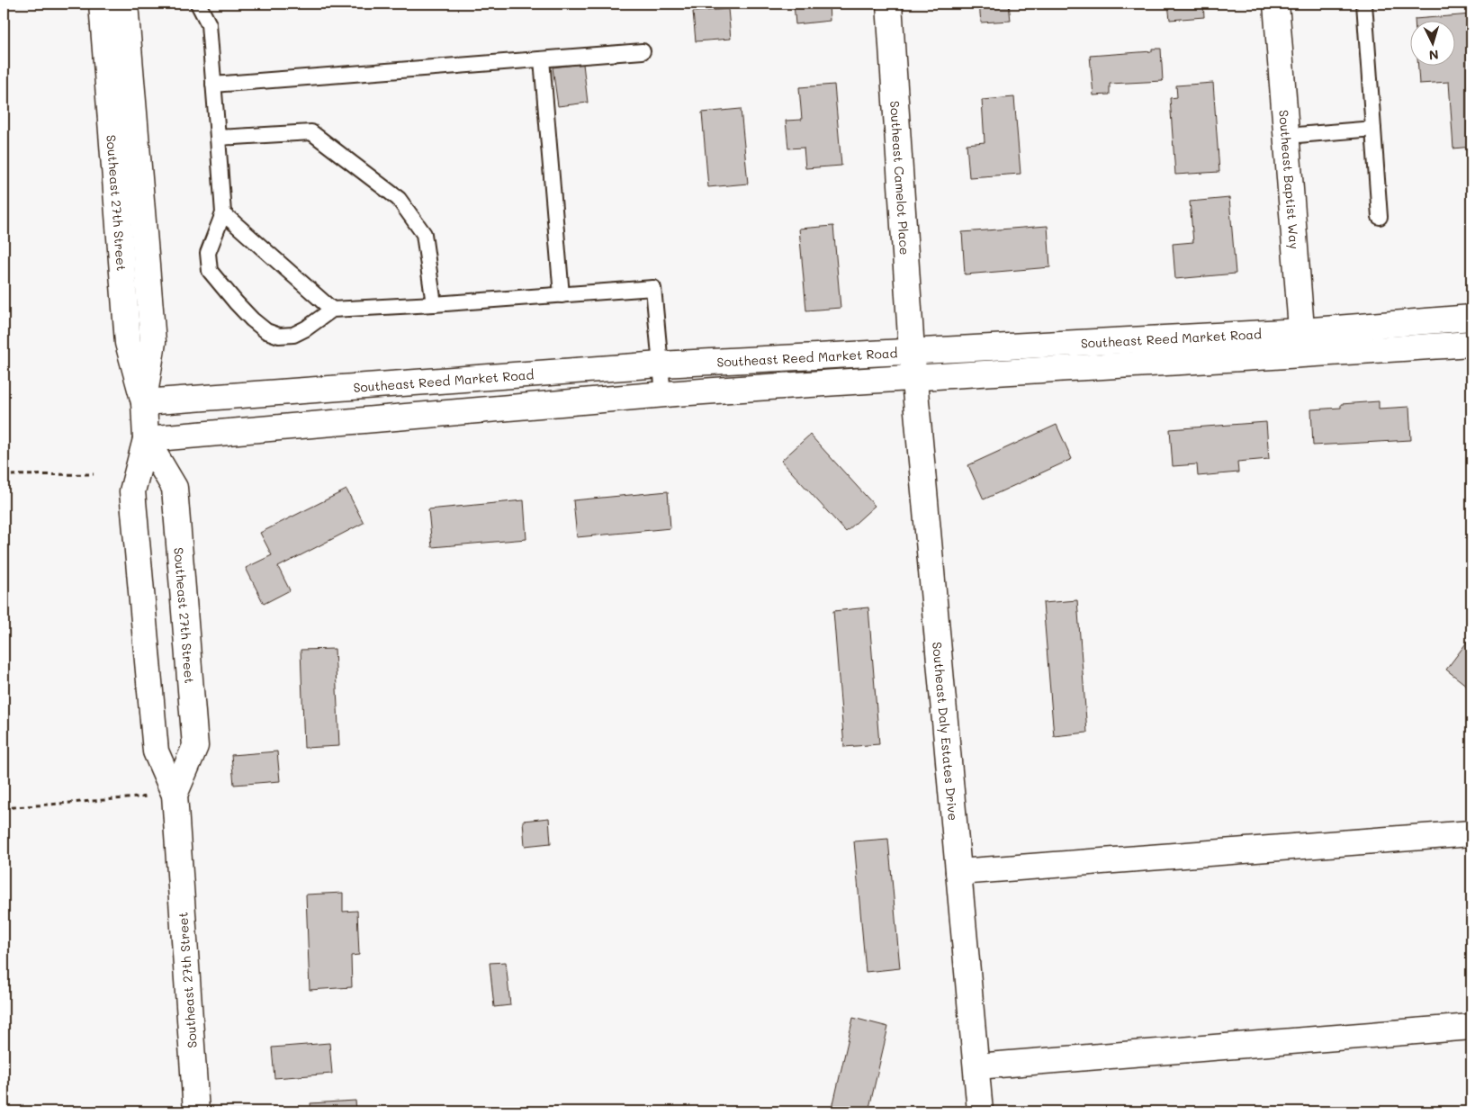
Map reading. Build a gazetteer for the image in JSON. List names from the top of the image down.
{
  "streets": {
    "main road": [
      "Southeast Camelot Place",
      "Southeast Baptist Way",
      "Southeast 27th Street",
      "Southeast Reed Market Road",
      "Southeast Daly Estates Drive"
    ]
  },
  "crossings": [
    ["Southeast Camelot Place", "Southeast Reed Market Road"],
    ["Southeast Camelot Place", "Southeast Daly Estates Drive"],
    ["Southeast Baptist Way", "Southeast Reed Market Road"],
    ["Southeast 27th Street", "Southeast Reed Market Road"],
    ["Southeast Reed Market Road", "Southeast Daly Estates Drive"]
  ],
  "north": "bottom"
}
